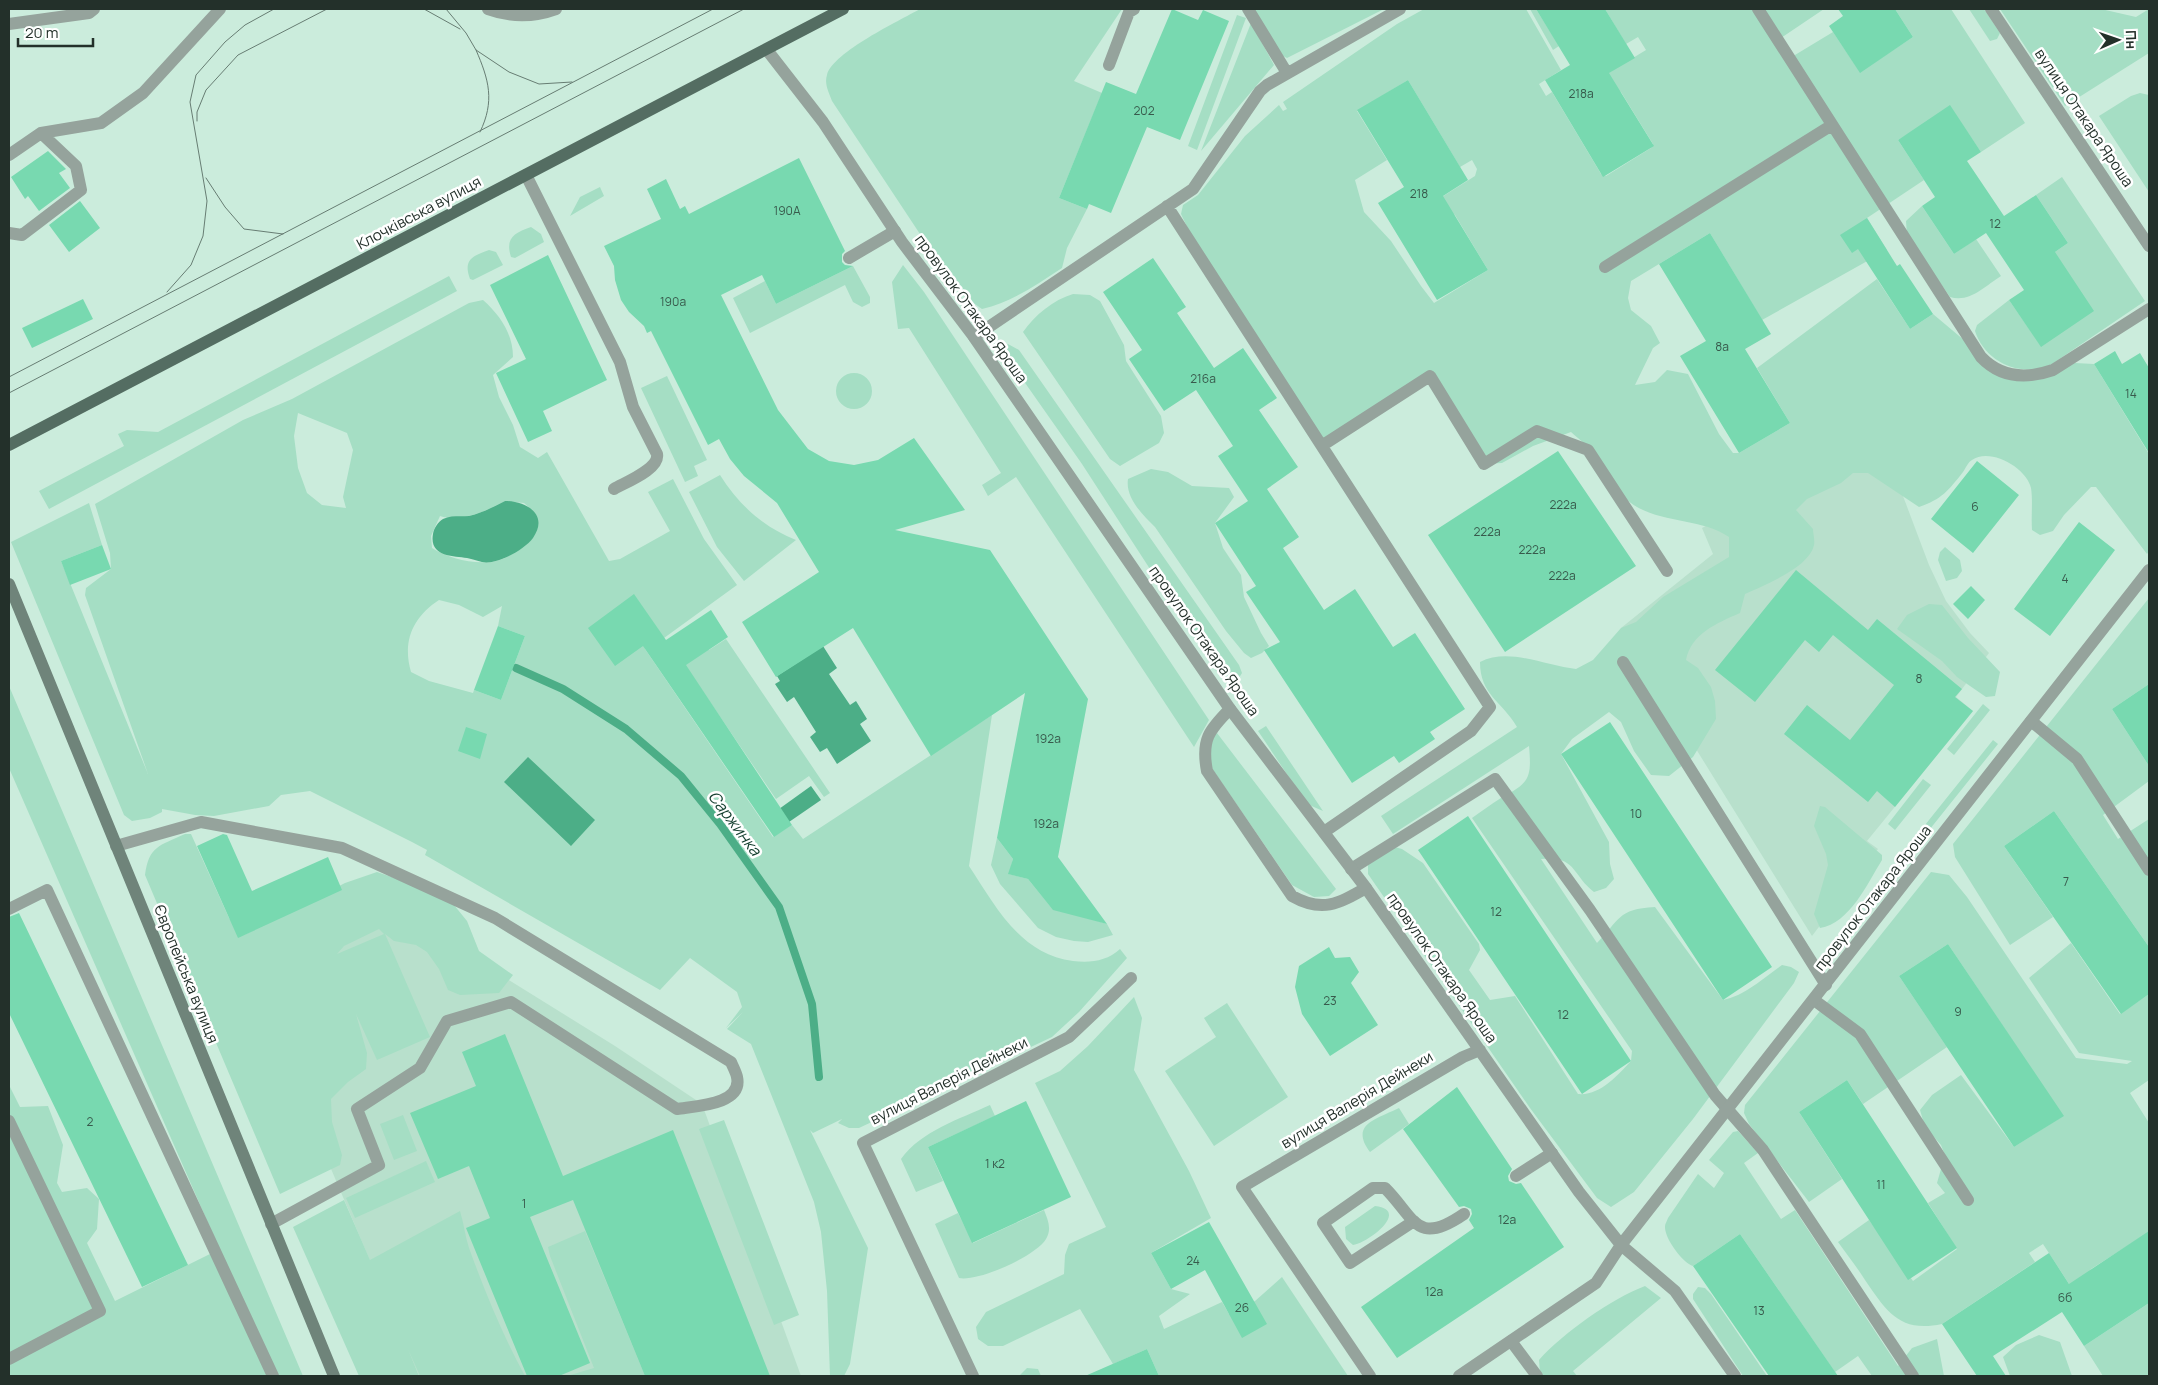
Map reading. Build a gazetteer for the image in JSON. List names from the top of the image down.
{
  "streets": {
    "main road": ["Клочківська вулиця", "Європейська вулиця"],
    "street": ["вулиця Отакара Яроша", "провулок Отакара Яроша", "вулиця Валерія Дейнеки"]
  },
  "crossings": [
    ["Клочківська вулиця", "провулок Отакара Яроша"],
    ["провулок Отакара Яроша", "вулиця Валерія Дейнеки"]
  ],
  "water": ["Саржинка"],
  "house_numbers": [
    "218а",
    "202",
    "218",
    "190А",
    "12",
    "190а",
    "8а",
    "216а",
    "14",
    "222а",
    "6",
    "222а",
    "222а",
    "222а",
    "4",
    "8",
    "192а",
    "10",
    "192а",
    "7",
    "12",
    "23",
    "9",
    "12",
    "2",
    "1 к2",
    "11",
    "1",
    "12а",
    "24",
    "12а",
    "6б",
    "26",
    "13"
  ],
  "scale_bar": "20 m",
  "north": "right"
}
